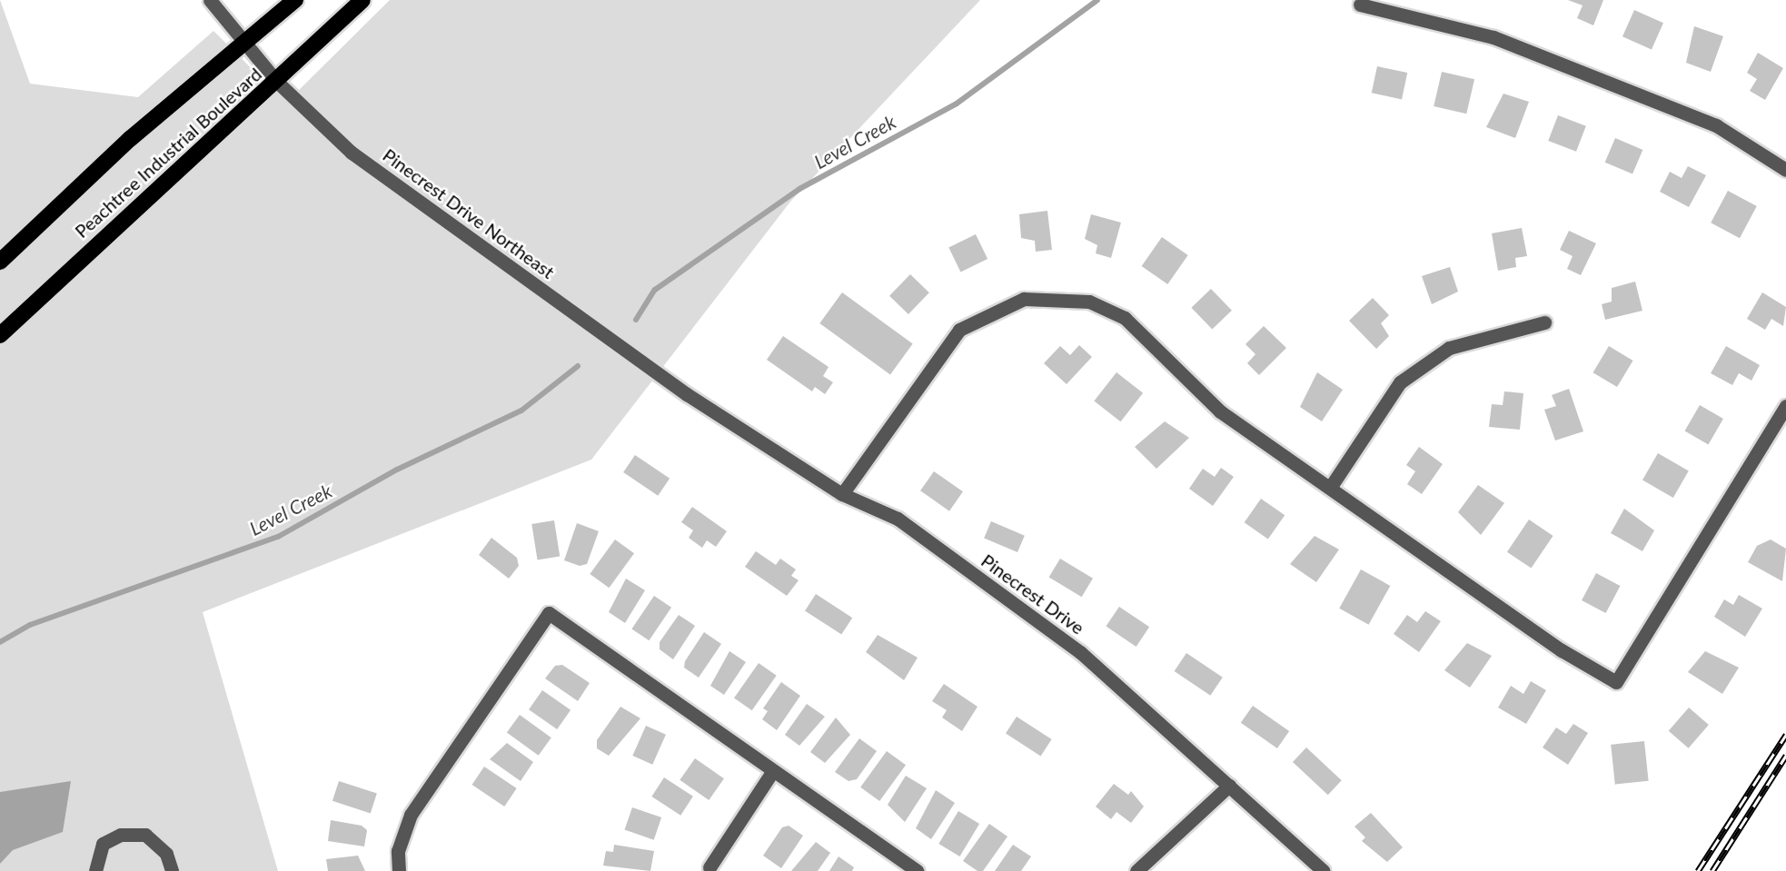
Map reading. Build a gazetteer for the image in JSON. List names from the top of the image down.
{
  "streets": {
    "highway": ["Peachtree Industrial Boulevard"],
    "street": ["Pinecrest Drive Northeast", "Pinecrest Drive"]
  },
  "crossings": [
    ["Peachtree Industrial Boulevard", "Pinecrest Drive Northeast"],
    ["Pinecrest Drive Northeast", "Pinecrest Drive"]
  ],
  "water": ["Level Creek"]
}
